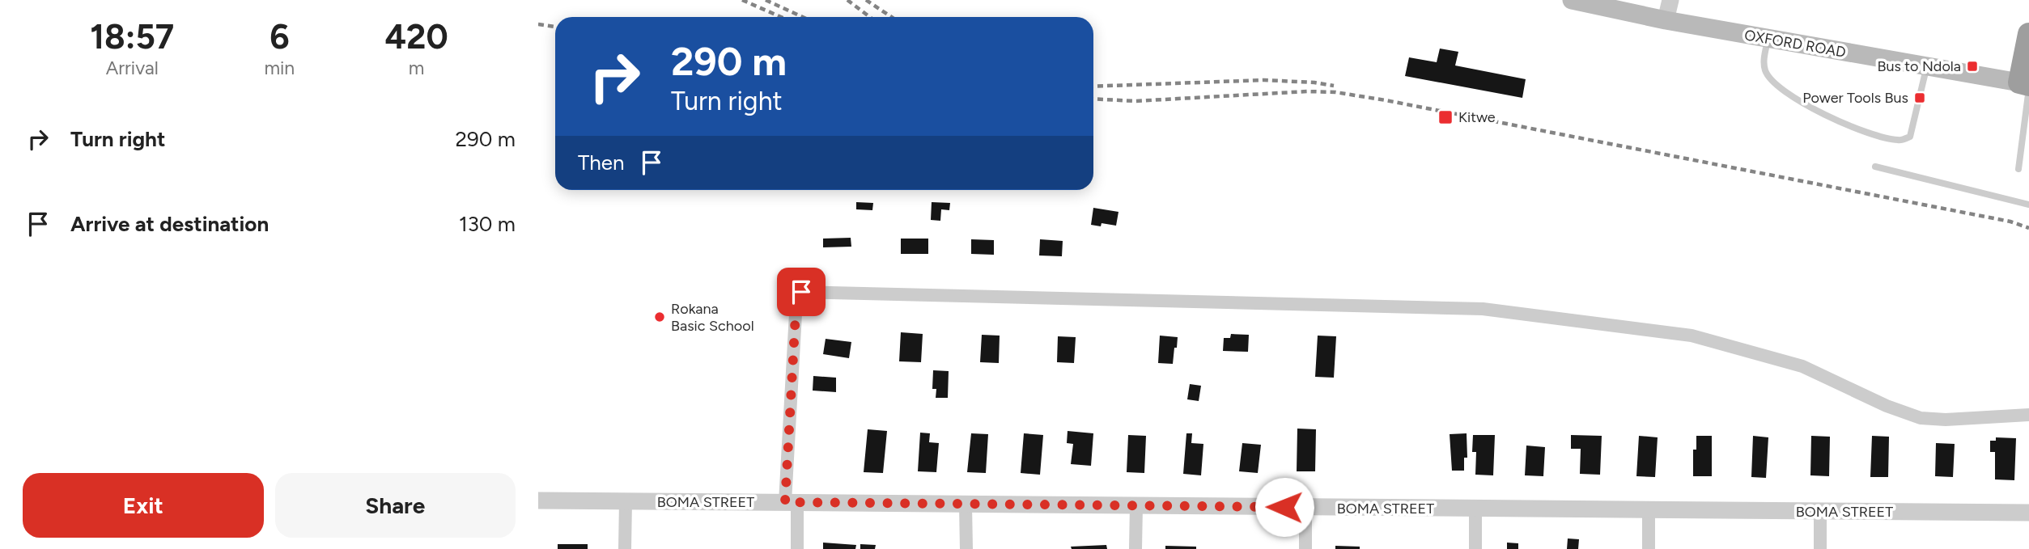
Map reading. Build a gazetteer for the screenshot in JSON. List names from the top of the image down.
{
  "streets": {
    "main road": ["OXFORD ROAD"],
    "street": ["BOMA STREET"]
  },
  "places": {
    "transit": ["Bus to Ndola", "Power Tools Bus", "Kitwe"],
    "other": ["Rokana Basic School"]
  },
  "page": {
    "eta": [
      "18:57",
      "Arrival",
      "6",
      "min",
      "420",
      "m"
    ],
    "turn": ["290 m", "Turn right"],
    "list": [
      {
        "name": "Turn right",
        "value": "290 m"
      },
      {
        "name": "Arrive at destination",
        "value": "130 m"
      }
    ],
    "then": "Then",
    "buttons": ["Exit", "Share"]
  }
}
